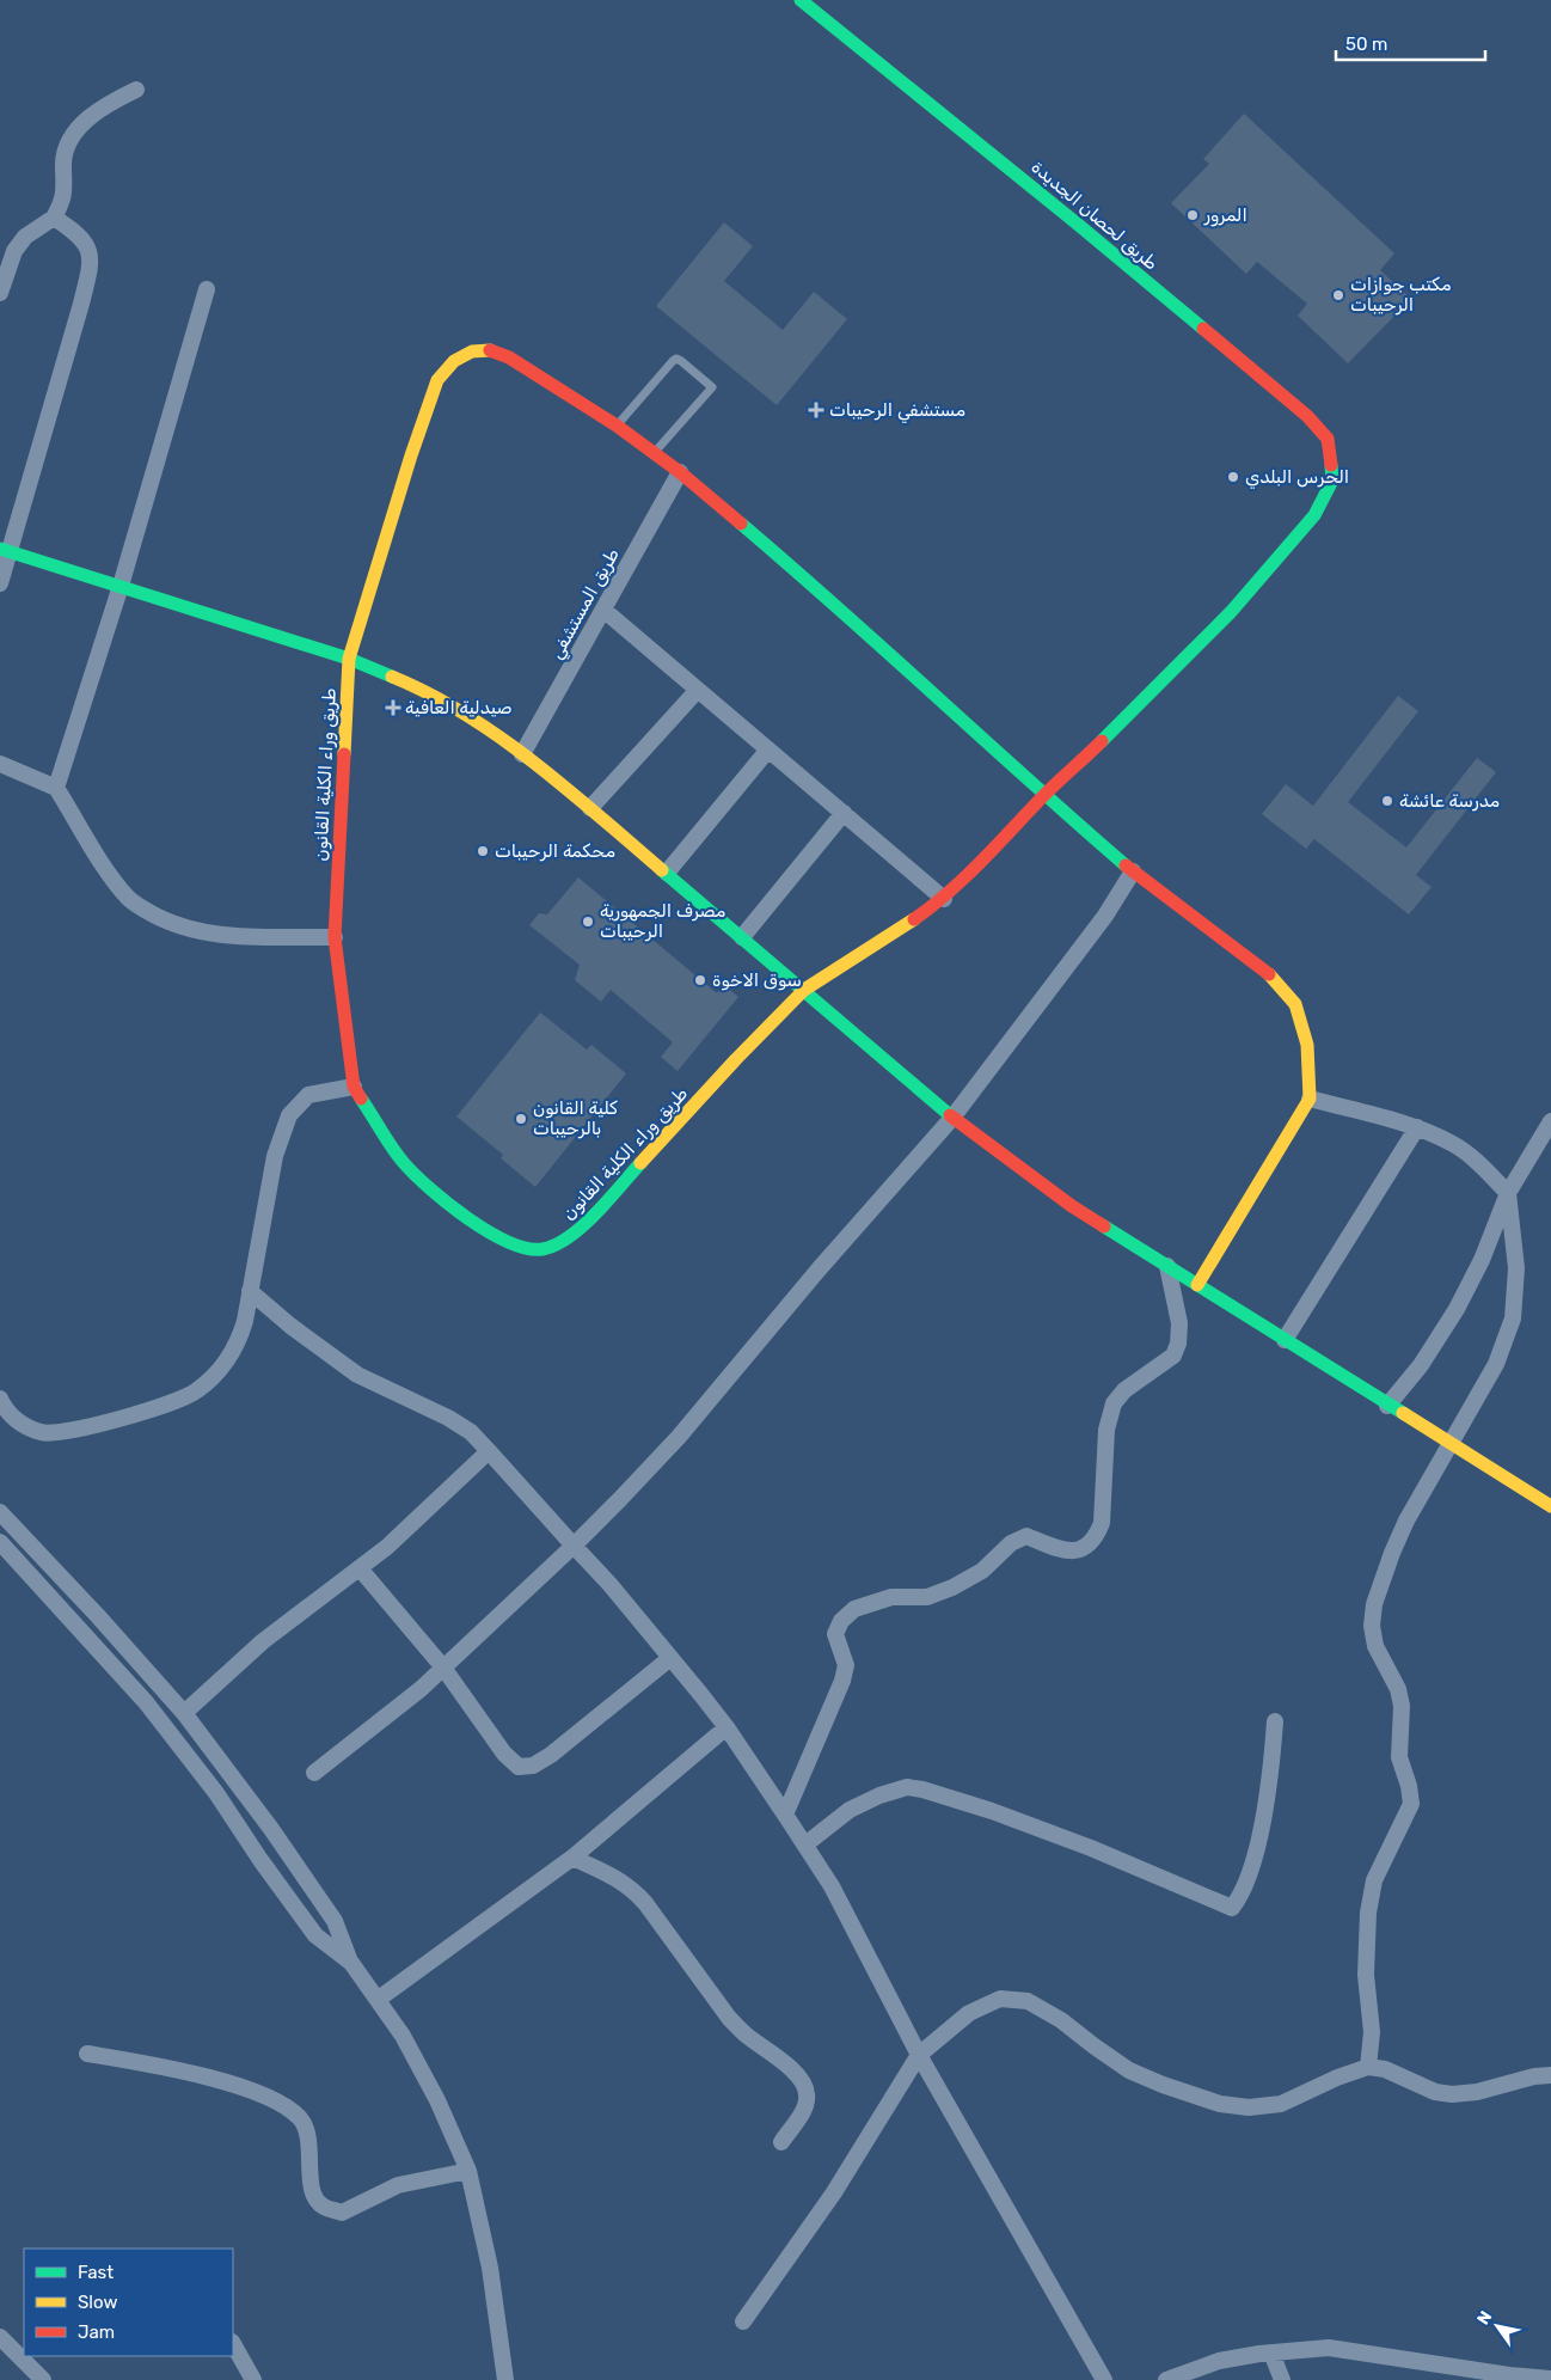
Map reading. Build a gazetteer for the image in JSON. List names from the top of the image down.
{
  "streets": {
    "street": ["طريق لحصان الجديدة", "طريق المستشفي", "طريق وراء الكلية القانون"]
  },
  "crossings": [
    ["طريق لحصان الجديدة", "طريق وراء الكلية القانون"],
    ["طريق المستشفي", "طريق وراء الكلية القانون"]
  ],
  "places": {
    "other": [
      "المرور",
      "مكتب جوازات الرحيبات",
      "الحرس البلدي",
      "مدرسة عائشة",
      "محكمة الرحيبات",
      "مصرف الجمهورية الرحيبات",
      "سوق الاخوة",
      "كلية القانون بالرحيبات"
    ],
    "health": ["مستشفي الرحيبات", "صيدلية العافية"]
  },
  "legend": ["Fast", "Slow", "Jam"],
  "scale_bar": "50 m",
  "north": "top left"
}
